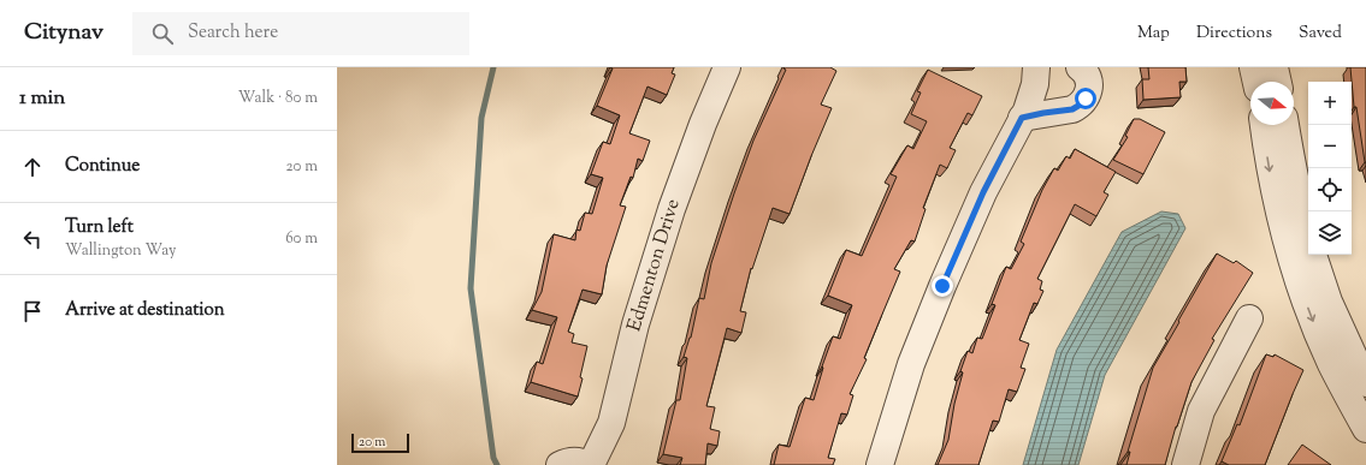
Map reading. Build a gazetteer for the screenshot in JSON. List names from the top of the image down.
{
  "streets": {
    "street": ["Edmenton Drive"]
  },
  "scale_bar": "20 m",
  "north": "right",
  "page": {
    "header": "Citynav",
    "search": "Search here",
    "nav": ["Map", "Directions", "Saved"],
    "heading": ["1 min", "Walk · 80 m"],
    "map_buttons": ["+", "−"],
    "list": [
      ["Continue", "20 m"],
      ["Turn left", "Wallington Way", "60 m"],
      "Arrive at destination"
    ],
    "scale": "20 m"
  }
}
